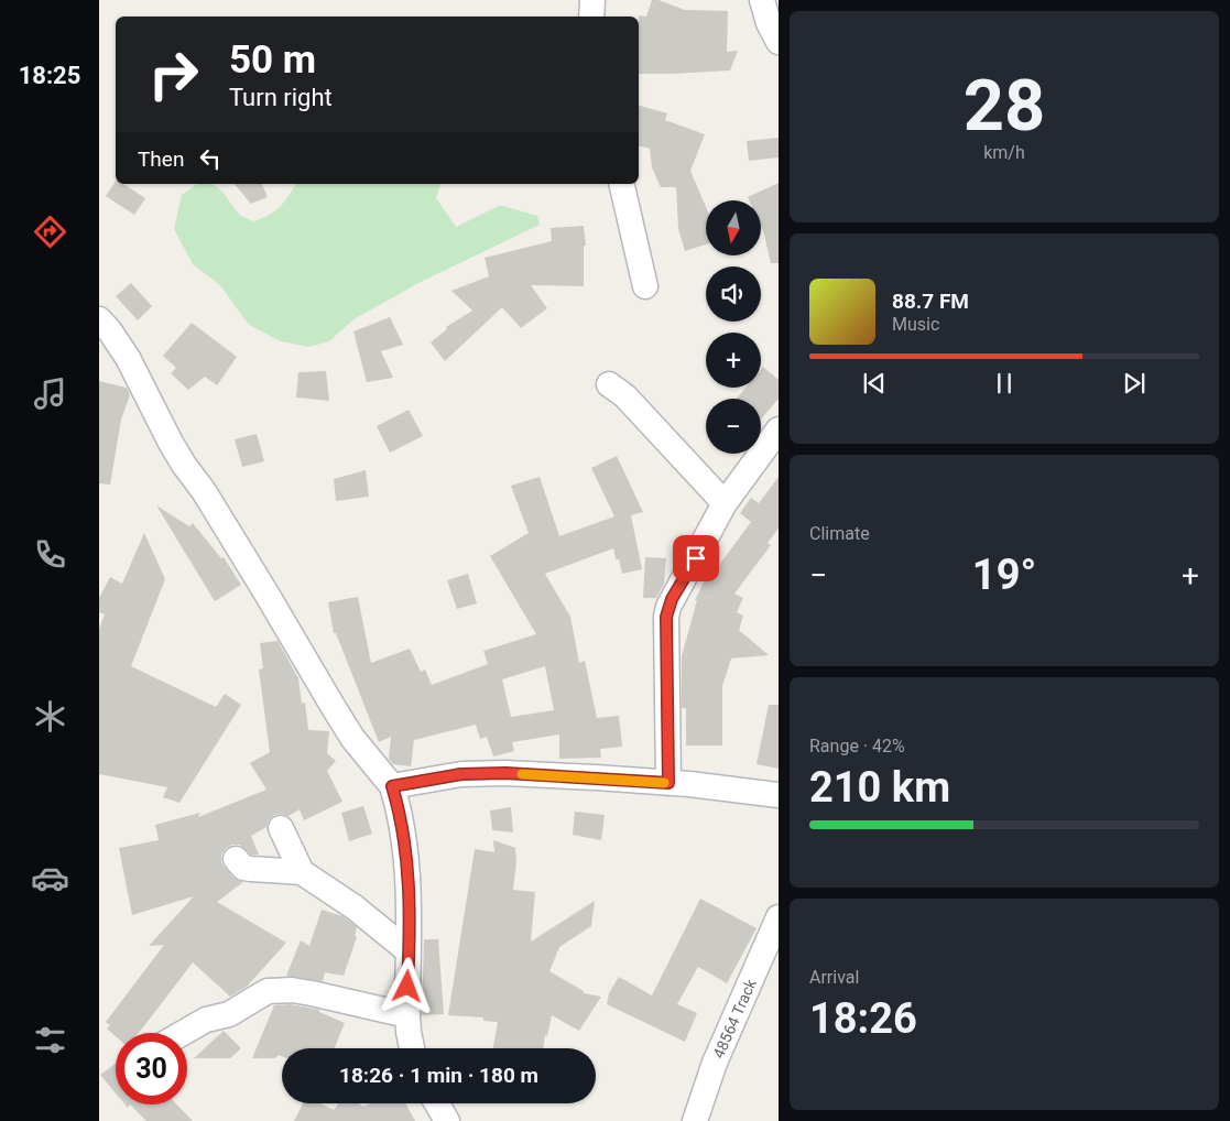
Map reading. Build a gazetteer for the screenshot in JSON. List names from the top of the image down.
{
  "streets": {
    "street": ["48564 Track"]
  },
  "north": "bottom",
  "page": {
    "tabs": "18:25",
    "tile": [
      ["28", "km/h"],
      "Climate",
      ["Range · 42%", "210 km"],
      ["Arrival", "18:26"]
    ],
    "turn": ["50 m", "Turn right"],
    "then": "Then",
    "map_buttons": ["+", "−"],
    "song": ["88.7 FM", "Music"],
    "heat": ["−", "19°", "+"],
    "limit": "30",
    "trip": "18:26 · 1 min · 180 m"
  }
}
